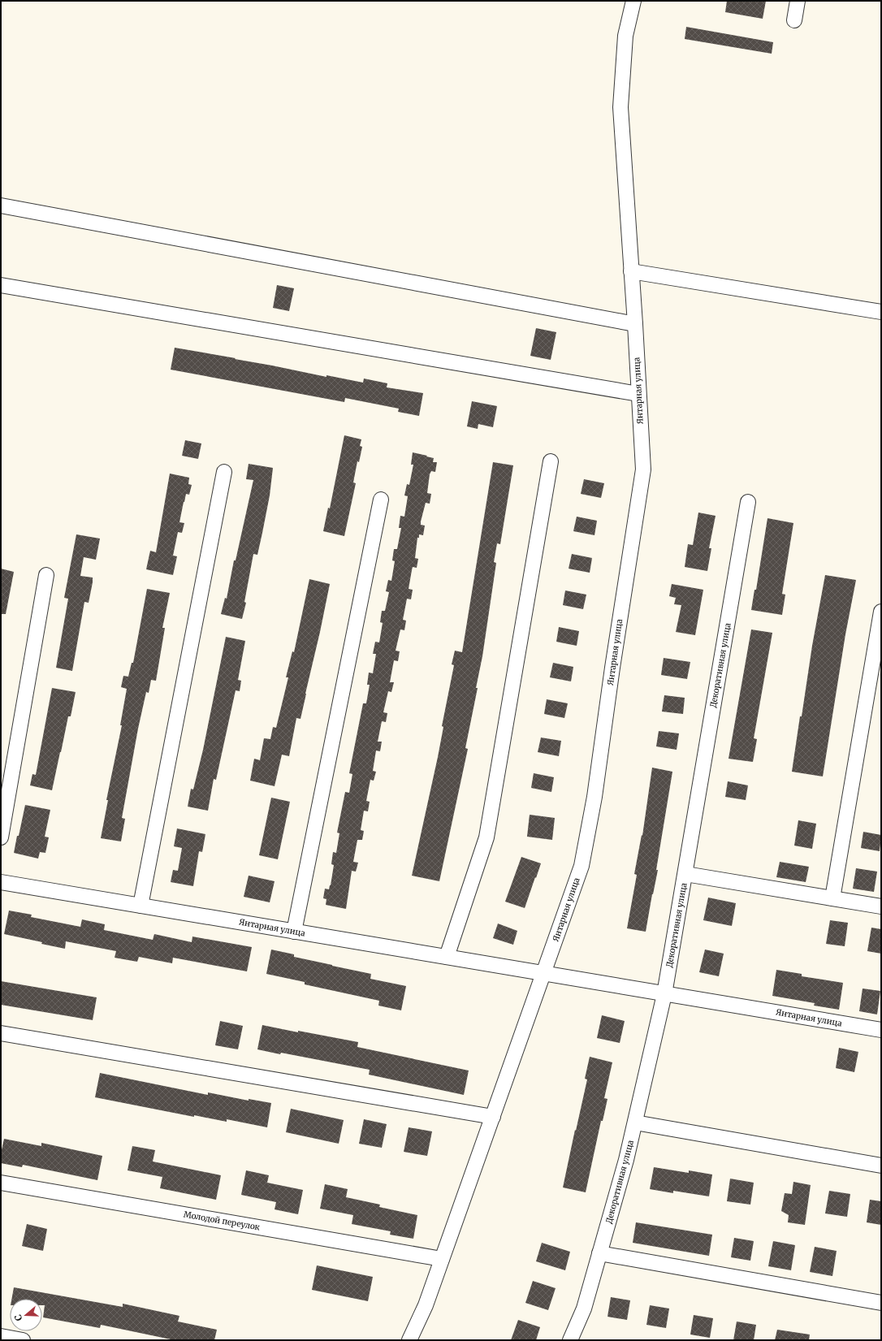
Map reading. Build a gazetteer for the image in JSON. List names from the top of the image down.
{
  "streets": {
    "street": ["Янтарная улица", "Декоративная улица", "Молодой переулок"]
  },
  "crossings": [
    ["Янтарная улица", "Декоративная улица"]
  ],
  "north": "left"
}
